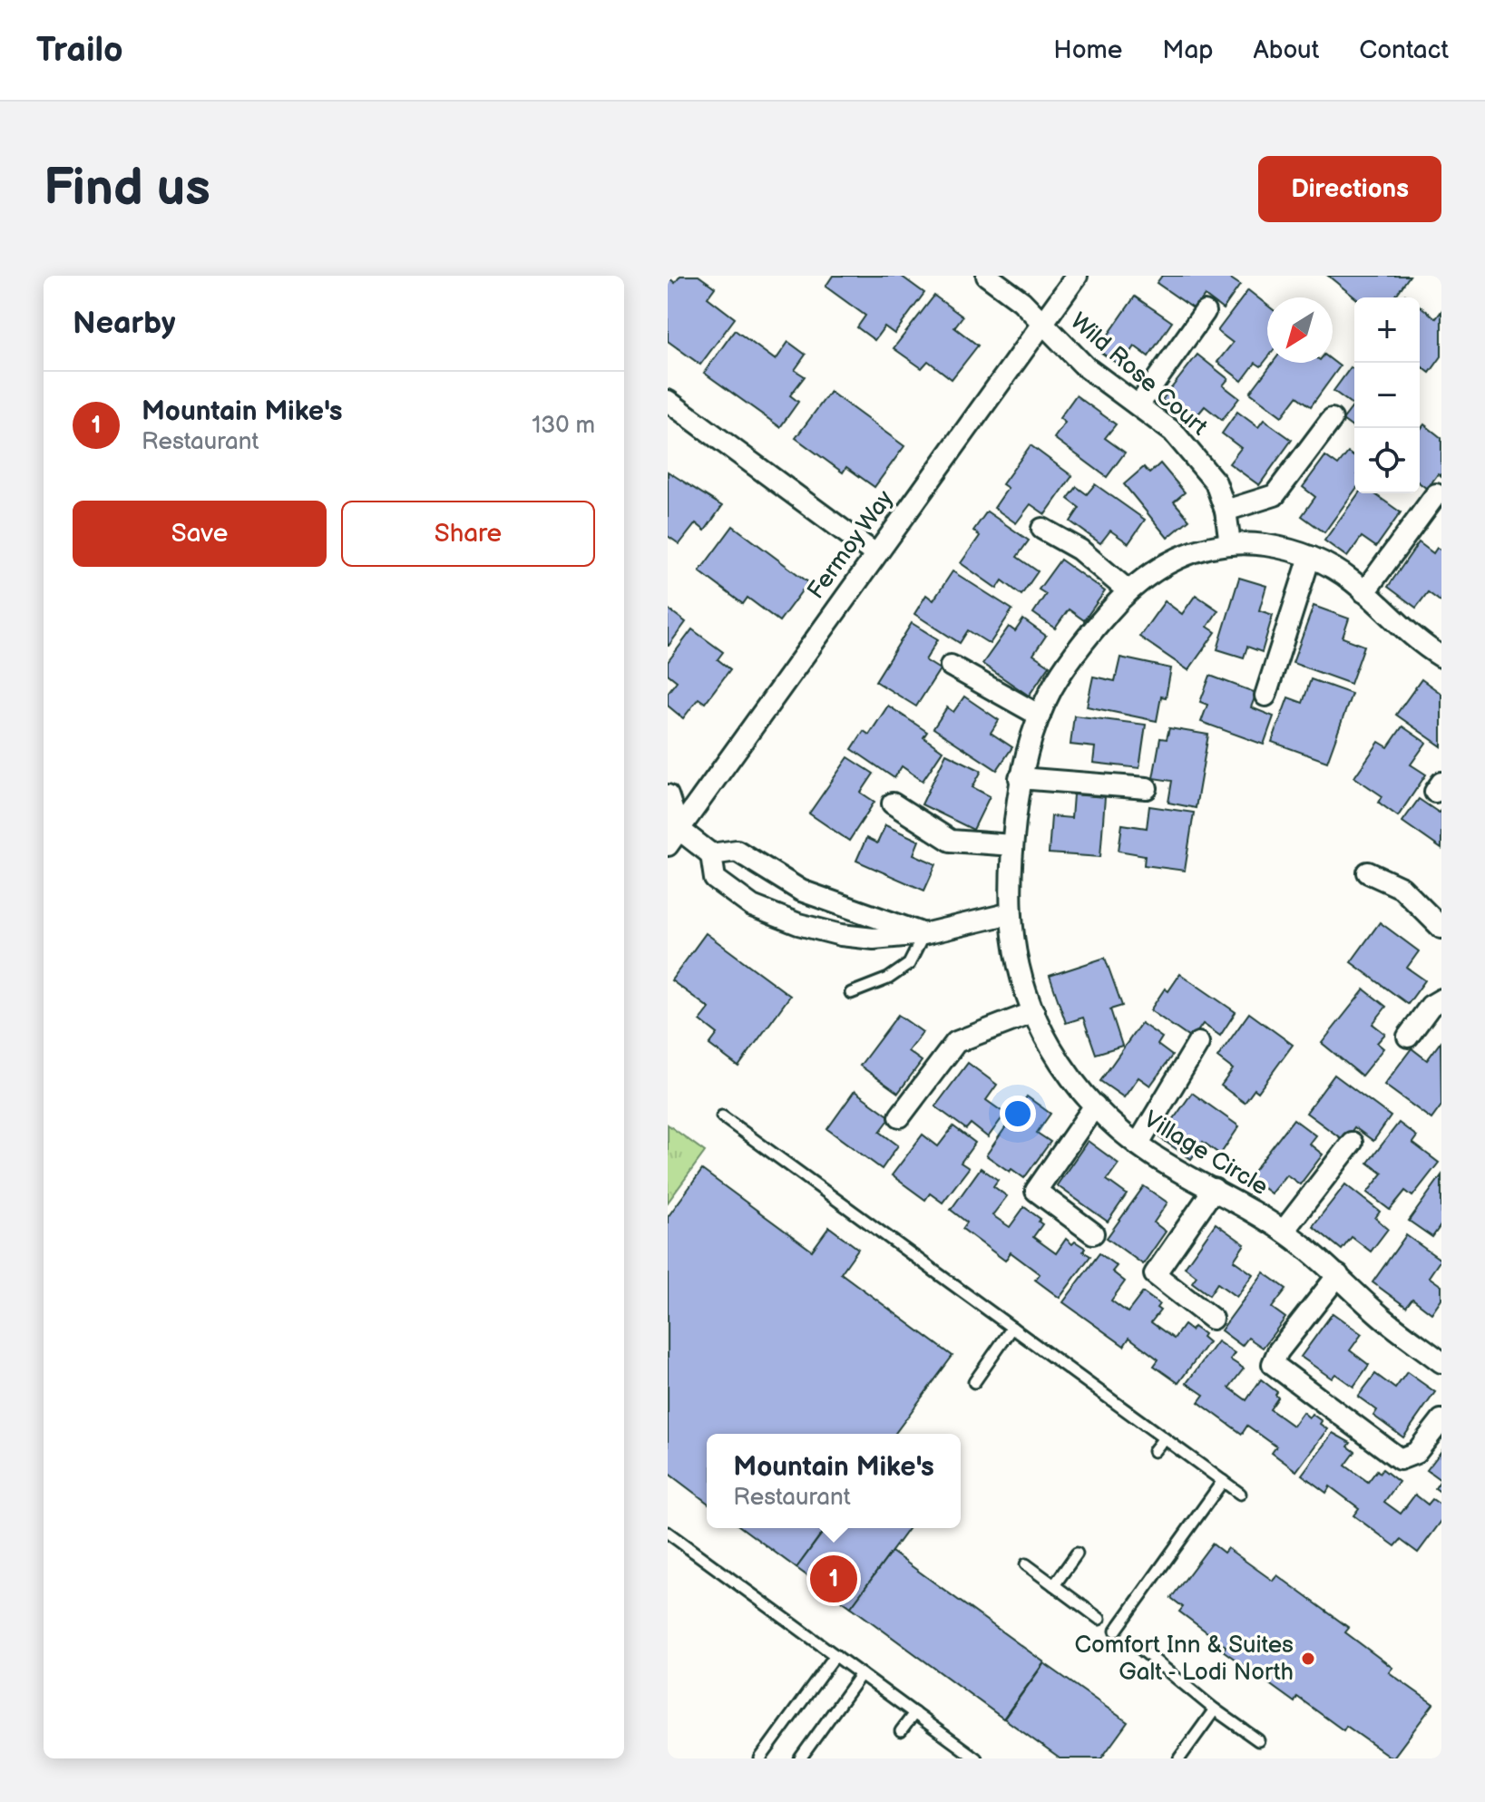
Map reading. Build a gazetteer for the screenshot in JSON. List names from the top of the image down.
{
  "streets": {
    "street": ["Wild Rose Court", "Fermoy Way", "Village Circle"]
  },
  "crossings": [
    ["Wild Rose Court", "Fermoy Way"],
    ["Wild Rose Court", "Village Circle"]
  ],
  "places": ["Comfort Inn & Suites Galt - Lodi North"],
  "north": "bottom left",
  "page": {
    "header": "Trailo",
    "nav": [
      "Home",
      "Map",
      "About",
      "Contact"
    ],
    "buttons": [
      "Directions",
      ["Save", "Share"]
    ],
    "title": "Find us",
    "heading": "Nearby",
    "map_buttons": ["+", "−"],
    "list": [
      {
        "mark": "1",
        "name": "Mountain Mike's",
        "note": "Restaurant",
        "value": "130 m"
      }
    ],
    "popup": ["Mountain Mike's", "Restaurant"],
    "pins": "1"
  }
}
